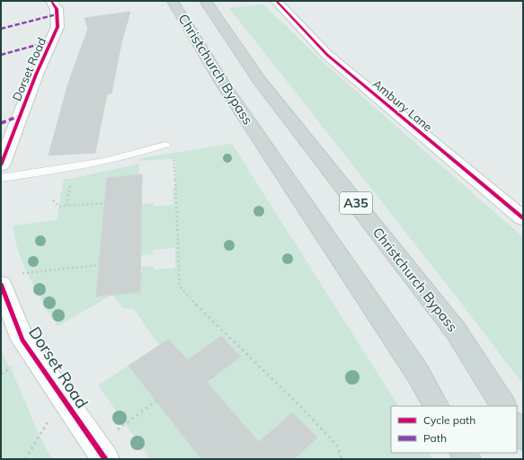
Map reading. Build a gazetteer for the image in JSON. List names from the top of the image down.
{
  "streets": {
    "main road": ["Christchurch Bypass", "A35"],
    "street": ["Dorset Road", "Ambury Lane"]
  },
  "legend": ["Cycle path", "Path"]
}
